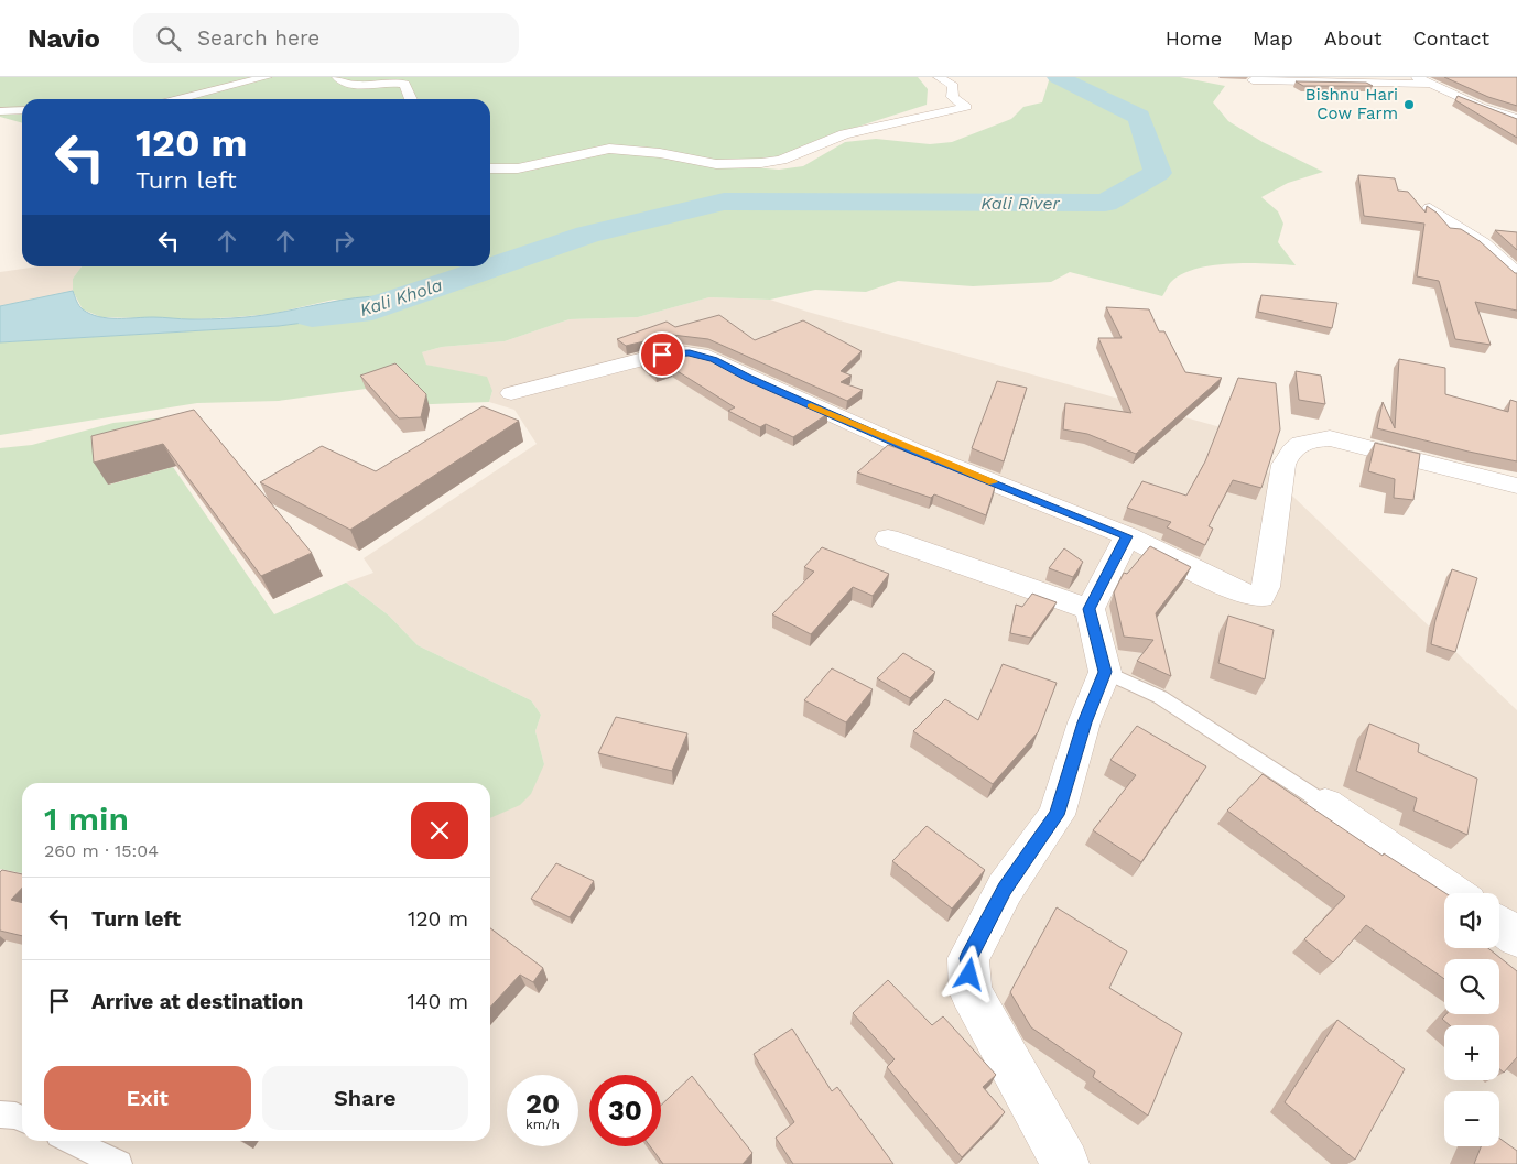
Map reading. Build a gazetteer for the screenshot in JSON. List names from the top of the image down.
{
  "water": ["Kali River", "Kali Khola"],
  "places": ["Bishnu Hari Cow Farm"],
  "page": {
    "header": "Navio",
    "search": "Search here",
    "nav": [
      "Home",
      "Map",
      "About",
      "Contact"
    ],
    "turn": ["120 m", "Turn left"],
    "heading": ["1 min", "260 m · 15:04"],
    "list": [
      {
        "name": "Turn left",
        "value": "120 m"
      },
      {
        "name": "Arrive at destination",
        "value": "140 m"
      }
    ],
    "map_buttons": ["+", "−"],
    "buttons": ["Exit", "Share"],
    "speed": "20 km/h",
    "limit": "30"
  }
}
